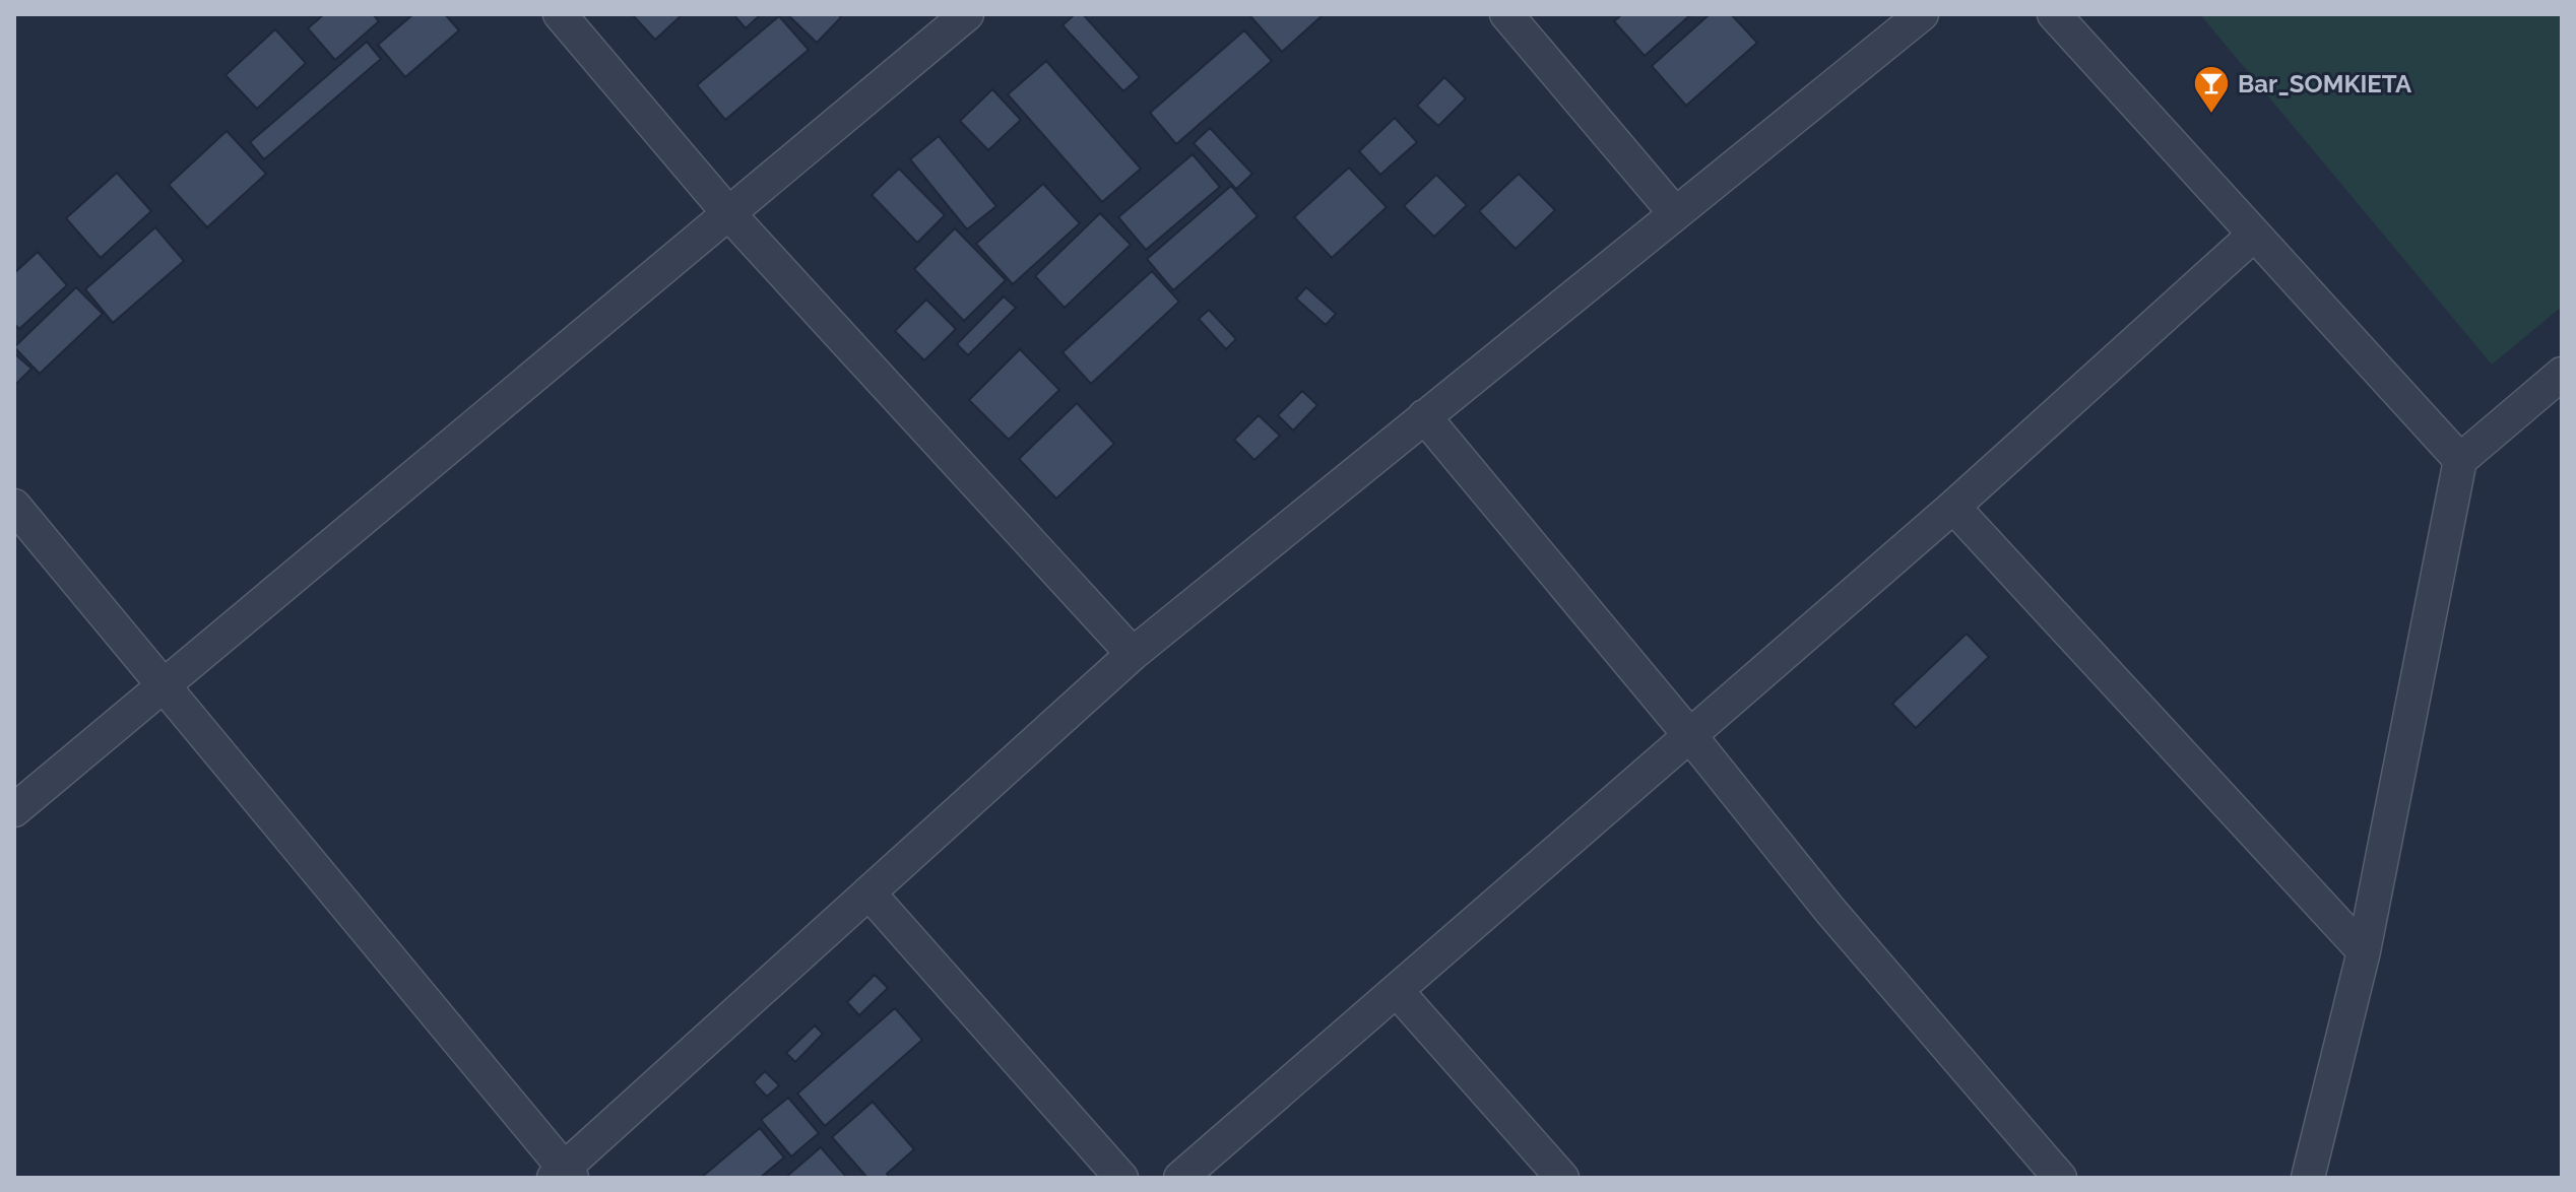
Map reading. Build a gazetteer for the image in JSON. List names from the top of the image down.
{
  "places": {
    "bar": ["Bar_SOMKIETA"]
  }
}
